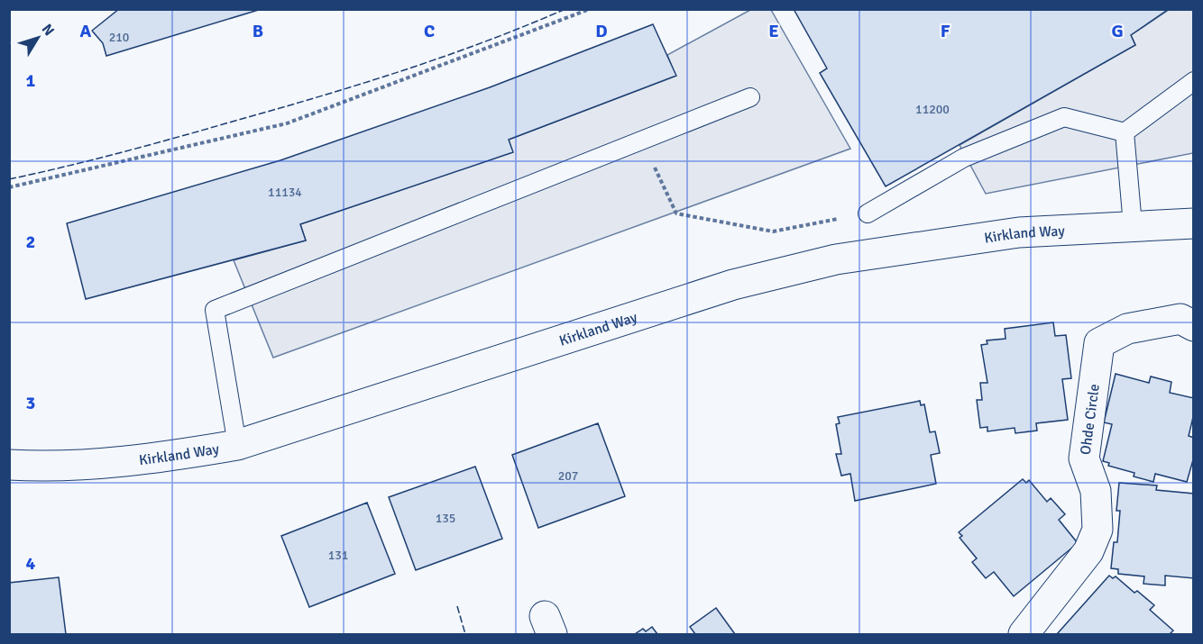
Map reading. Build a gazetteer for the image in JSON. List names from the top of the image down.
{
  "streets": {
    "main road": ["Kirkland Way", "Ohde Circle"]
  },
  "house_numbers": [
    "210",
    "11200",
    "11134",
    "207",
    "135",
    "131"
  ],
  "north": "top right",
  "grid": {
    "columns": [
      "A",
      "B",
      "C",
      "D",
      "E",
      "F",
      "G"
    ],
    "rows": [
      "1",
      "2",
      "3",
      "4"
    ]
  }
}
